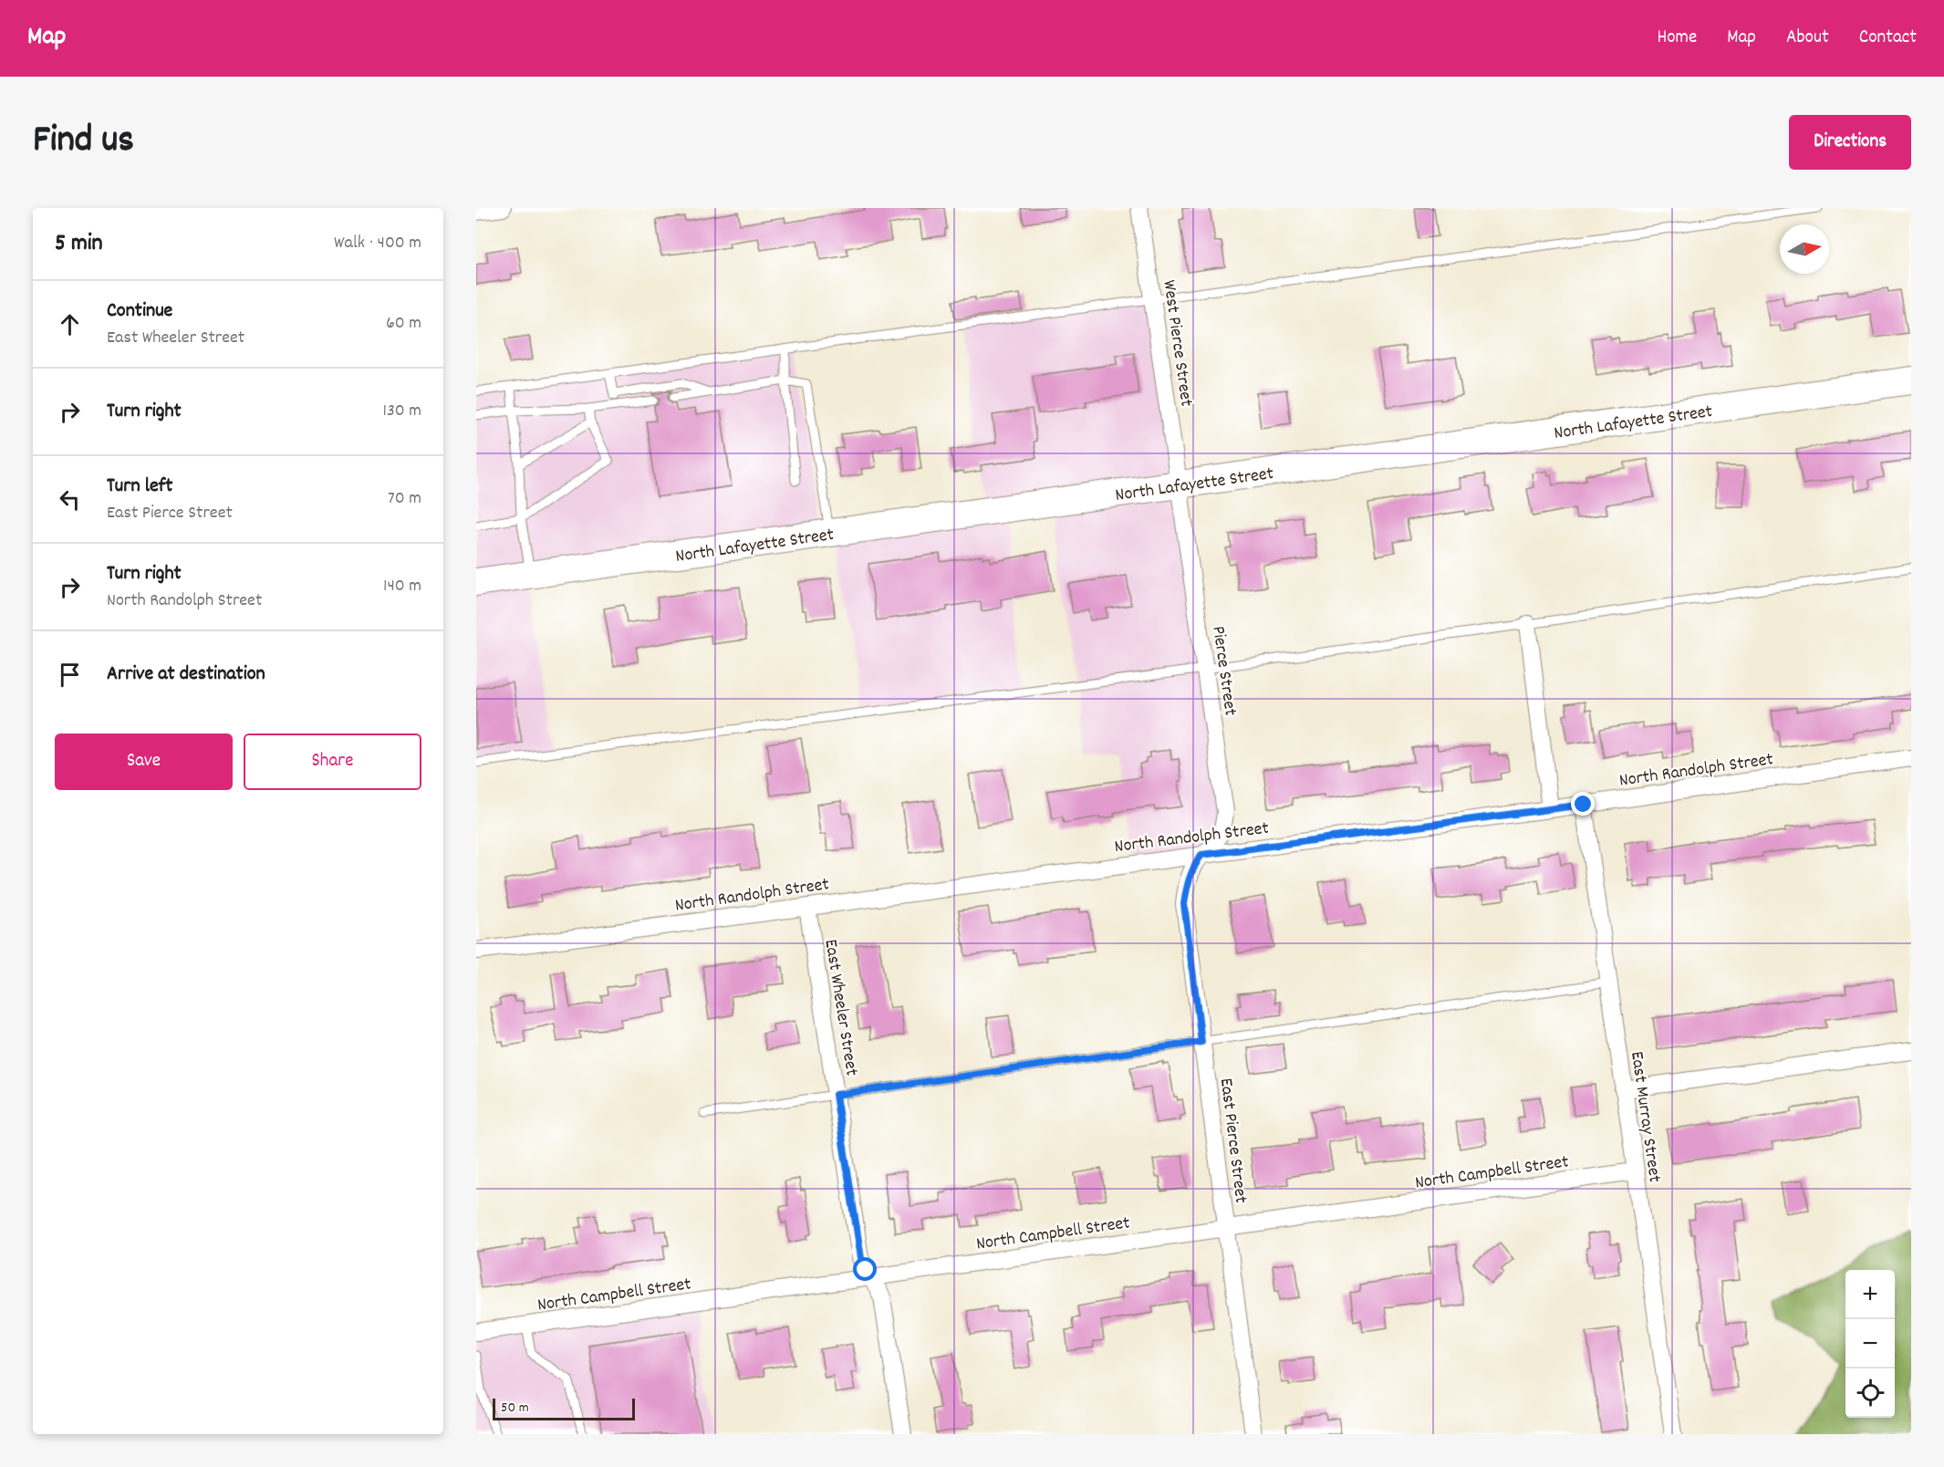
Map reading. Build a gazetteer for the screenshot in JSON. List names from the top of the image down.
{
  "streets": {
    "highway": ["North Lafayette Street"],
    "street": [
      "West Pierce Street",
      "Pierce Street",
      "North Randolph Street",
      "East Wheeler Street",
      "East Murray Street",
      "East Pierce Street",
      "North Campbell Street"
    ]
  },
  "crossings": [
    ["West Pierce Street", "North Lafayette Street"],
    ["West Pierce Street", "Pierce Street"],
    ["North Lafayette Street", "Pierce Street"],
    ["Pierce Street", "North Randolph Street"],
    ["Pierce Street", "East Pierce Street"],
    ["North Randolph Street", "East Wheeler Street"],
    ["North Randolph Street", "East Murray Street"],
    ["North Randolph Street", "East Pierce Street"],
    ["East Wheeler Street", "North Campbell Street"],
    ["East Murray Street", "North Campbell Street"],
    ["East Pierce Street", "North Campbell Street"]
  ],
  "scale_bar": "50 m",
  "north": "right",
  "page": {
    "header": "Map",
    "nav": [
      "Home",
      "Map",
      "About",
      "Contact"
    ],
    "title": "Find us",
    "buttons": [
      "Directions",
      ["Save", "Share"]
    ],
    "heading": ["5 min", "Walk · 400 m"],
    "list": [
      ["Continue", "East Wheeler Street", "60 m"],
      ["Turn right", "130 m"],
      ["Turn left", "East Pierce Street", "70 m"],
      ["Turn right", "North Randolph Street", "140 m"],
      "Arrive at destination"
    ],
    "map_buttons": ["+", "−"],
    "scale": "50 m"
  }
}
